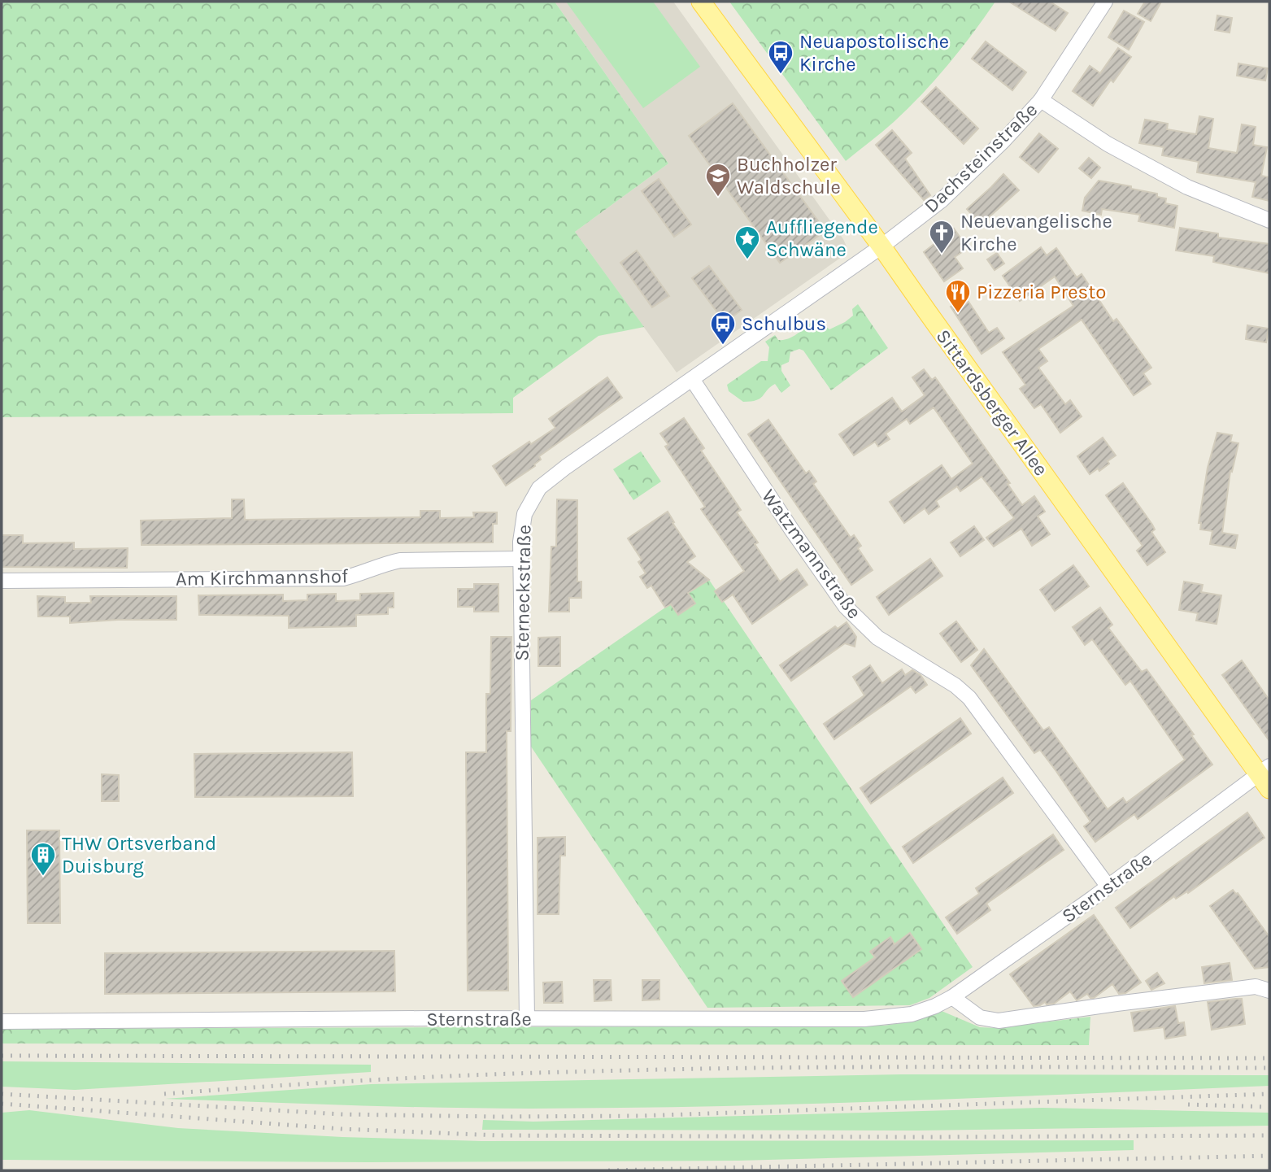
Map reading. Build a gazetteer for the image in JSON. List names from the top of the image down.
{
  "streets": {
    "main road": ["Sittardsberger Allee"],
    "street": [
      "Dachsteinstraße",
      "Watzmannstraße",
      "Am Kirchmannshof",
      "Sterneckstraße",
      "Sternstraße"
    ]
  },
  "crossings": [
    ["Dachsteinstraße", "Sittardsberger Allee"],
    ["Dachsteinstraße", "Sterneckstraße"],
    ["Sittardsberger Allee", "Sterneckstraße"],
    ["Sittardsberger Allee", "Sternstraße"],
    ["Watzmannstraße", "Sterneckstraße"],
    ["Watzmannstraße", "Sternstraße"],
    ["Am Kirchmannshof", "Sterneckstraße"],
    ["Sterneckstraße", "Sternstraße"]
  ],
  "places": {
    "bus stop": ["Neuapostolische Kirche", "Schulbus"],
    "school or university": ["Buchholzer Waldschule"],
    "church": ["Neuevangelische Kirche"],
    "place": ["Auffliegende Schwäne"],
    "restaurant": ["Pizzeria Presto"],
    "building": ["THW Ortsverband Duisburg"]
  }
}
